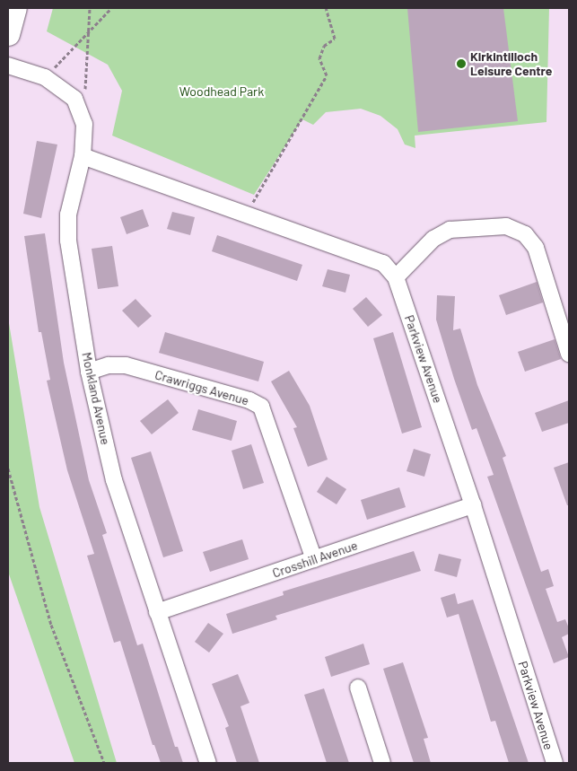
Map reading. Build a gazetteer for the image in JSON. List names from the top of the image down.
{
  "streets": {
    "street": [
      "Parkview Avenue",
      "Crawriggs Avenue",
      "Monkland Avenue",
      "Crosshill Avenue"
    ]
  },
  "crossings": [
    ["Parkview Avenue", "Monkland Avenue"],
    ["Parkview Avenue", "Crosshill Avenue"],
    ["Crawriggs Avenue", "Monkland Avenue"],
    ["Crawriggs Avenue", "Crosshill Avenue"],
    ["Monkland Avenue", "Crosshill Avenue"]
  ],
  "parks": ["Woodhead Park"],
  "places": ["Kirkintilloch Leisure Centre"]
}
